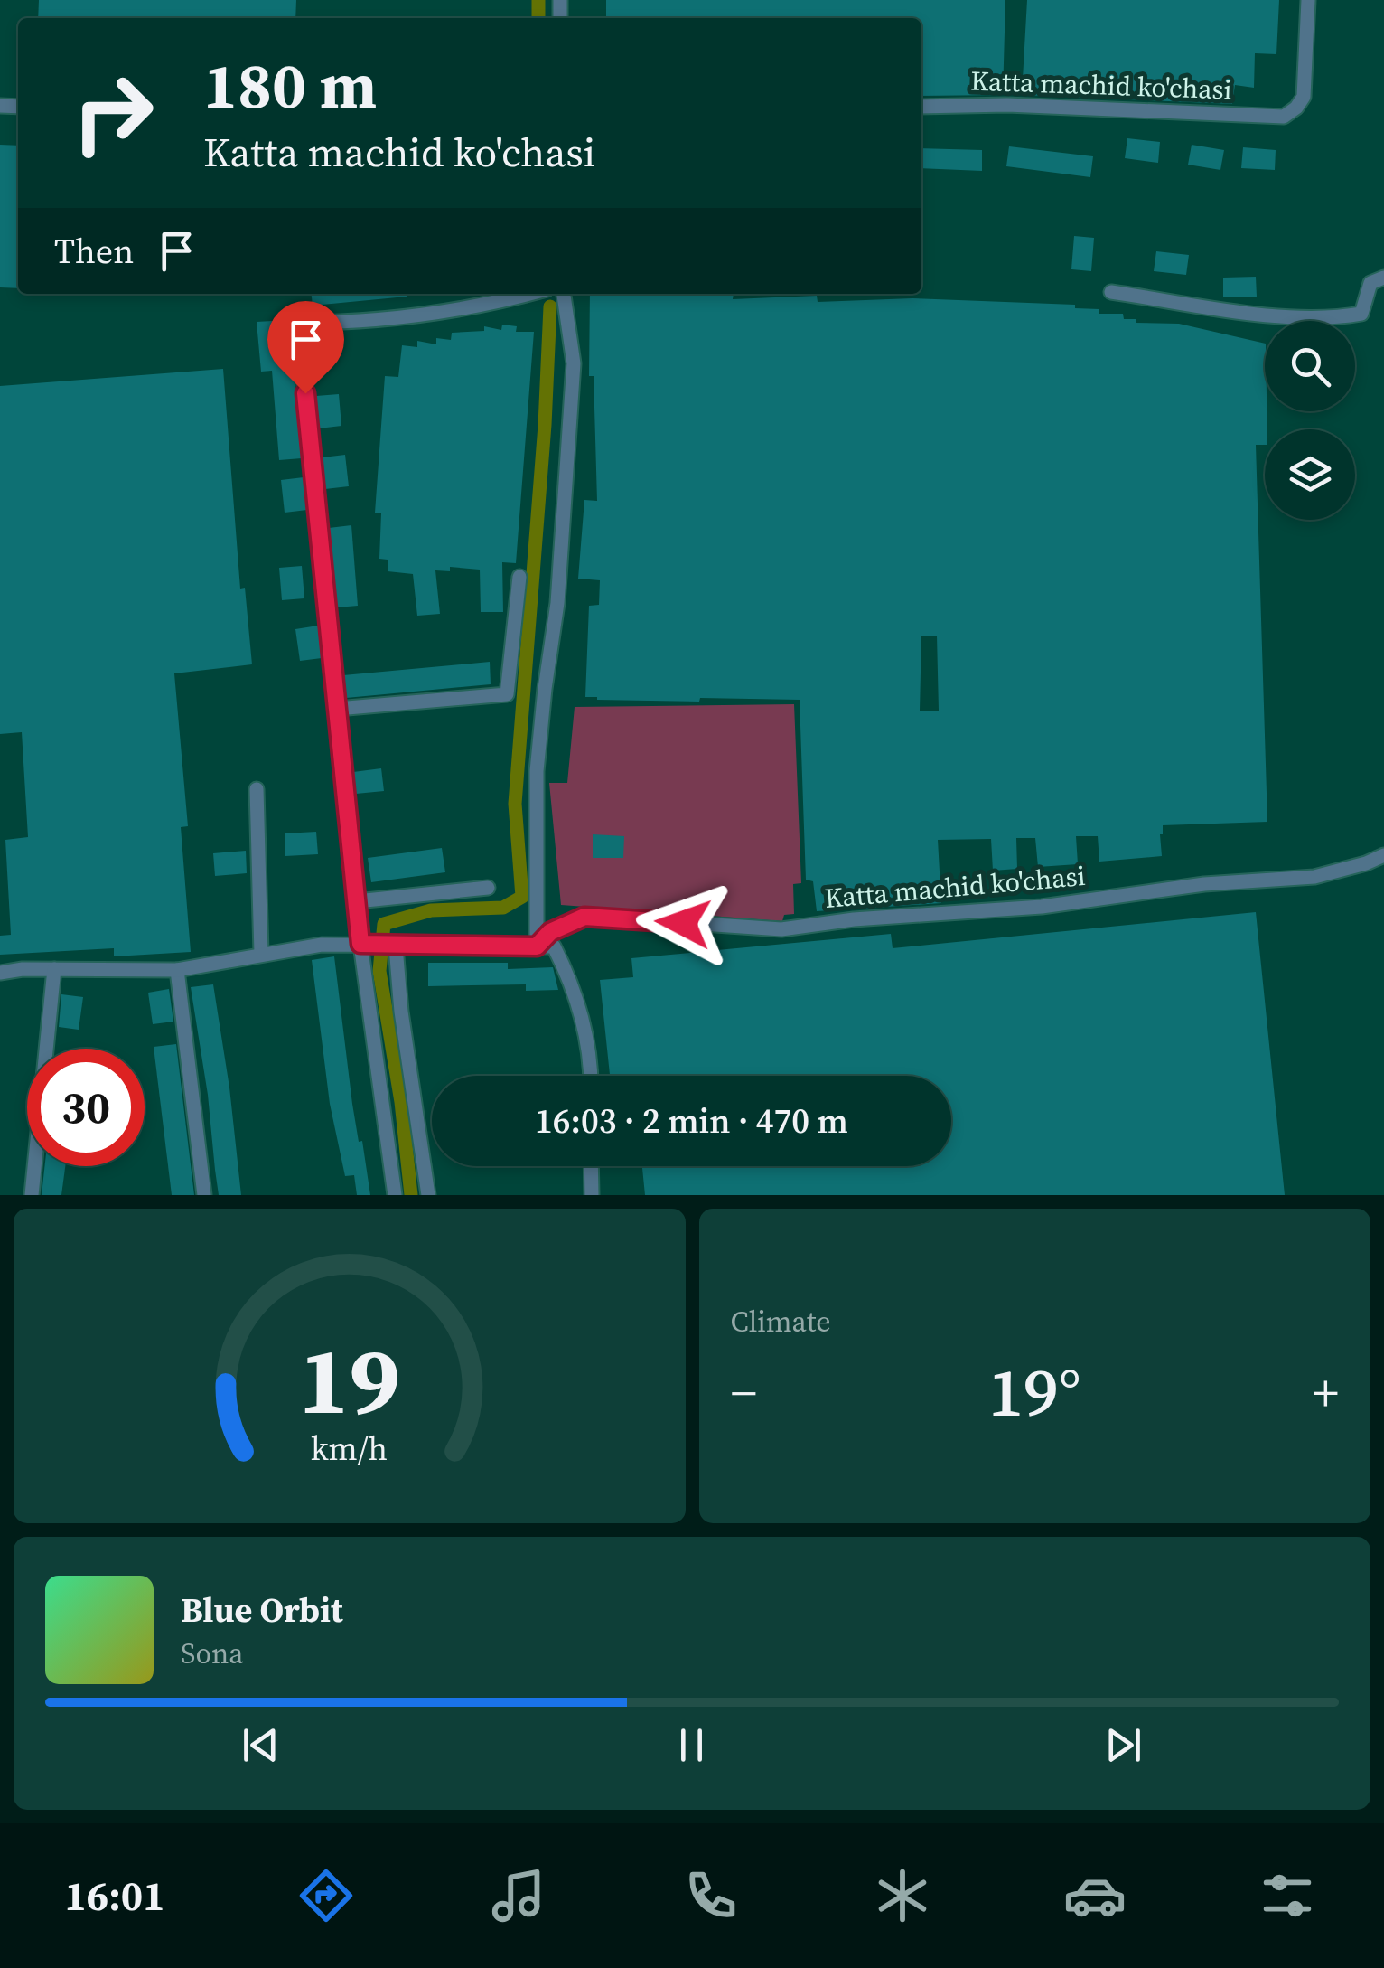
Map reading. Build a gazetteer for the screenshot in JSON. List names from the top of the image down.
{
  "streets": {
    "street": ["Katta machid ko'chasi"]
  },
  "page": {
    "turn": ["180 m", "Katta machid ko'chasi"],
    "then": "Then",
    "limit": "30",
    "trip": "16:03 · 2 min · 470 m",
    "tile": "Climate",
    "heat": ["−", "19°", "+"],
    "song": ["Blue Orbit", "Sona"],
    "tabs": "16:01",
    "gauge": ["19", "km/h"]
  }
}
